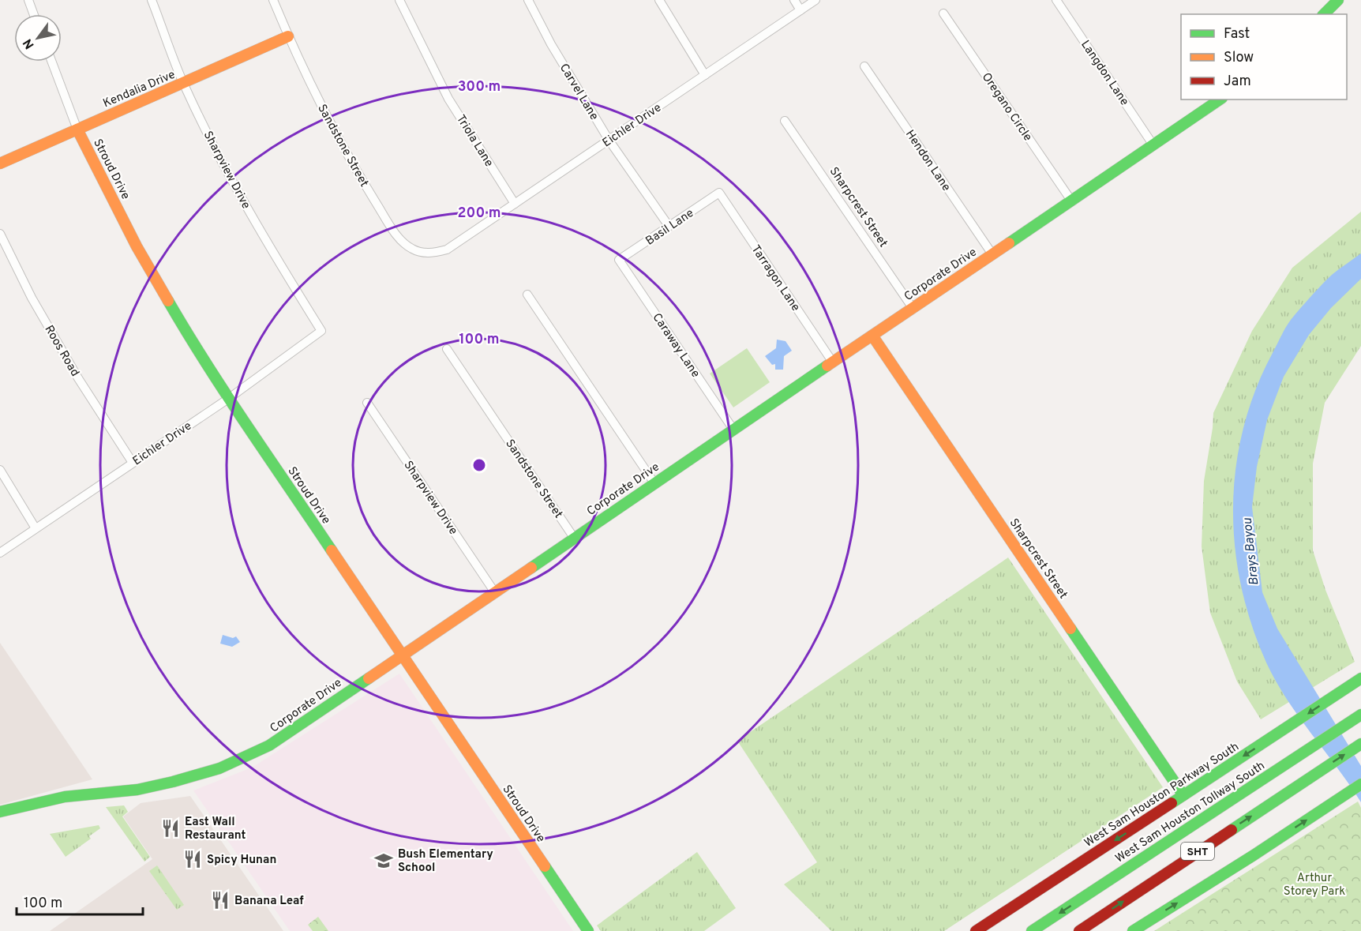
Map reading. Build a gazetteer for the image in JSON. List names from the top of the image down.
{
  "streets": {
    "main road": [
      "Kendalia Drive",
      "Stroud Drive",
      "Sharpcrest Street",
      "Corporate Drive",
      "West Sam Houston Parkway South",
      "West Sam Houston Tollway South",
      "SHT"
    ],
    "street": [
      "Langdon Lane",
      "Carvel Lane",
      "Oregano Circle",
      "Eichler Drive",
      "Triola Lane",
      "Sandstone Street",
      "Hendon Lane",
      "Sharpview Drive",
      "Basil Lane",
      "Tarragon Lane",
      "Caraway Lane",
      "Roos Road"
    ]
  },
  "crossings": [
    ["Langdon Lane", "Corporate Drive"],
    ["Kendalia Drive", "Sandstone Street"],
    ["Kendalia Drive", "Stroud Drive"],
    ["Kendalia Drive", "Sharpview Drive"],
    ["Carvel Lane", "Eichler Drive"],
    ["Carvel Lane", "Basil Lane"],
    ["Oregano Circle", "Corporate Drive"],
    ["Eichler Drive", "Triola Lane"],
    ["Eichler Drive", "Sandstone Street"],
    ["Eichler Drive", "Stroud Drive"],
    ["Eichler Drive", "Sharpview Drive"],
    ["Eichler Drive", "Roos Road"],
    ["Sandstone Street", "Corporate Drive"],
    ["Hendon Lane", "Corporate Drive"],
    ["Stroud Drive", "Corporate Drive"],
    ["Sharpview Drive", "Corporate Drive"],
    ["Sharpcrest Street", "Corporate Drive"],
    ["Sharpcrest Street", "West Sam Houston Parkway South"],
    ["Basil Lane", "Tarragon Lane"],
    ["Basil Lane", "Caraway Lane"],
    ["Corporate Drive", "Tarragon Lane"],
    ["Corporate Drive", "Caraway Lane"]
  ],
  "water": ["Brays Bayou"],
  "parks": ["Arthur Storey Park"],
  "places": {
    "restaurant": ["East Wall Restaurant", "Spicy Hunan", "Banana Leaf"],
    "school or university": ["Bush Elementary School"]
  },
  "legend": ["Fast", "Slow", "Jam"],
  "scale_bar": "100 m",
  "north": "bottom left",
  "rings": ["300 m", "200 m", "100 m"]
}
